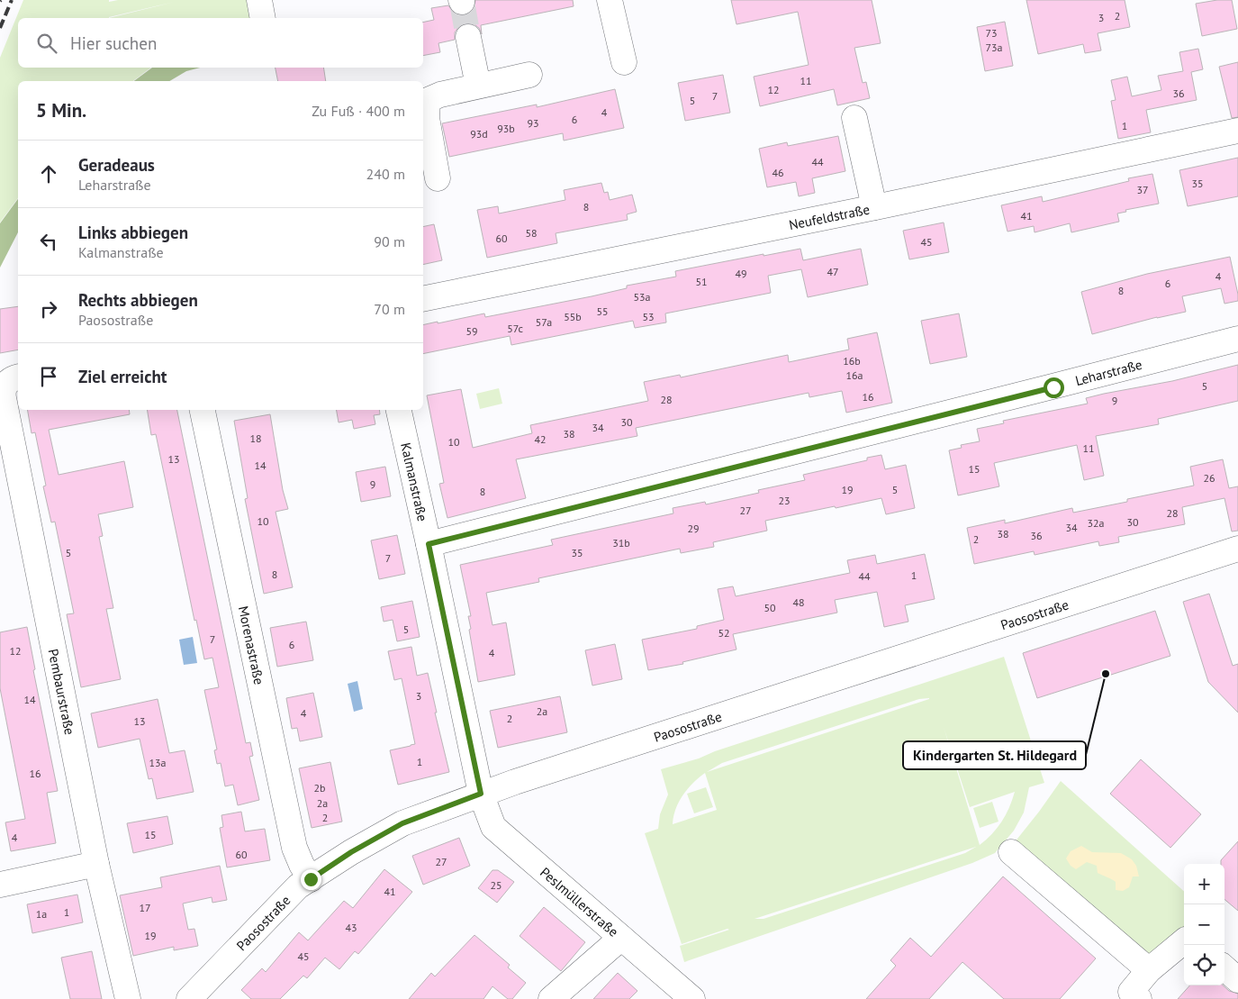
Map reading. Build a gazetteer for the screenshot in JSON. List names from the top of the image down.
{
  "streets": {
    "street": [
      "Neufeldstraße",
      "Leharstraße",
      "Kalmanstraße",
      "Paosostraße",
      "Morenastraße",
      "Pembaurstraße",
      "Peslmüllerstraße"
    ]
  },
  "crossings": [
    ["Leharstraße", "Kalmanstraße"],
    ["Kalmanstraße", "Paosostraße"],
    ["Kalmanstraße", "Peslmüllerstraße"],
    ["Paosostraße", "Morenastraße"],
    ["Paosostraße", "Peslmüllerstraße"]
  ],
  "places": ["Kindergarten St. Hildegard"],
  "house_numbers": [
    "2",
    "3",
    "73",
    "73a",
    "11",
    "12",
    "36",
    "7",
    "5",
    "4",
    "6",
    "93",
    "1",
    "93b",
    "93d",
    "44",
    "46",
    "35",
    "37",
    "8",
    "41",
    "58",
    "60",
    "45",
    "47",
    "49",
    "4",
    "51",
    "6",
    "8",
    "53a",
    "55",
    "55b",
    "53",
    "57a",
    "57c",
    "59",
    "16b",
    "16a",
    "5",
    "16",
    "28",
    "9",
    "30",
    "34",
    "38",
    "18",
    "42",
    "10",
    "11",
    "13",
    "14",
    "15",
    "26",
    "9",
    "19",
    "5",
    "8",
    "23",
    "27",
    "28",
    "10",
    "30",
    "32a",
    "34",
    "29",
    "38",
    "36",
    "2",
    "31b",
    "5",
    "35",
    "7",
    "8",
    "1",
    "44",
    "48",
    "50",
    "5",
    "52",
    "7",
    "6",
    "12",
    "4",
    "3",
    "14",
    "2a",
    "4",
    "2",
    "13",
    "1",
    "13a",
    "16",
    "2b",
    "2a",
    "2",
    "15",
    "4",
    "60",
    "27",
    "25",
    "41",
    "17",
    "1",
    "1a",
    "43",
    "19",
    "45"
  ],
  "page": {
    "search": "Hier suchen",
    "heading": ["5 Min.", "Zu Fuß · 400 m"],
    "list": [
      ["Geradeaus", "Leharstraße", "240 m"],
      ["Links abbiegen", "Kalmanstraße", "90 m"],
      ["Rechts abbiegen", "Paosostraße", "70 m"],
      "Ziel erreicht"
    ],
    "map_buttons": ["+", "−"]
  }
}
